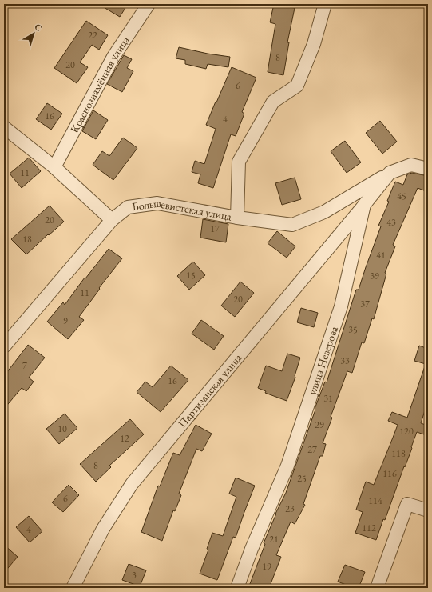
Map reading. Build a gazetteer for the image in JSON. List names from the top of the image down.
{
  "streets": {
    "street": [
      "Краснознамённая улица",
      "Большевистская улица",
      "улица Неверова",
      "Партизанская улица"
    ]
  },
  "crossings": [
    ["Большевистская улица", "улица Неверова"],
    ["улица Неверова", "Партизанская улица"]
  ],
  "house_numbers": [
    "22",
    "8",
    "20",
    "6",
    "16",
    "4",
    "11",
    "45",
    "20",
    "43",
    "17",
    "18",
    "41",
    "15",
    "39",
    "11",
    "20",
    "37",
    "9",
    "35",
    "33",
    "7",
    "16",
    "31",
    "29",
    "10",
    "120",
    "12",
    "27",
    "118",
    "8",
    "116",
    "25",
    "6",
    "114",
    "23",
    "112",
    "4",
    "21",
    "19",
    "3"
  ],
  "north": "top right"
}
